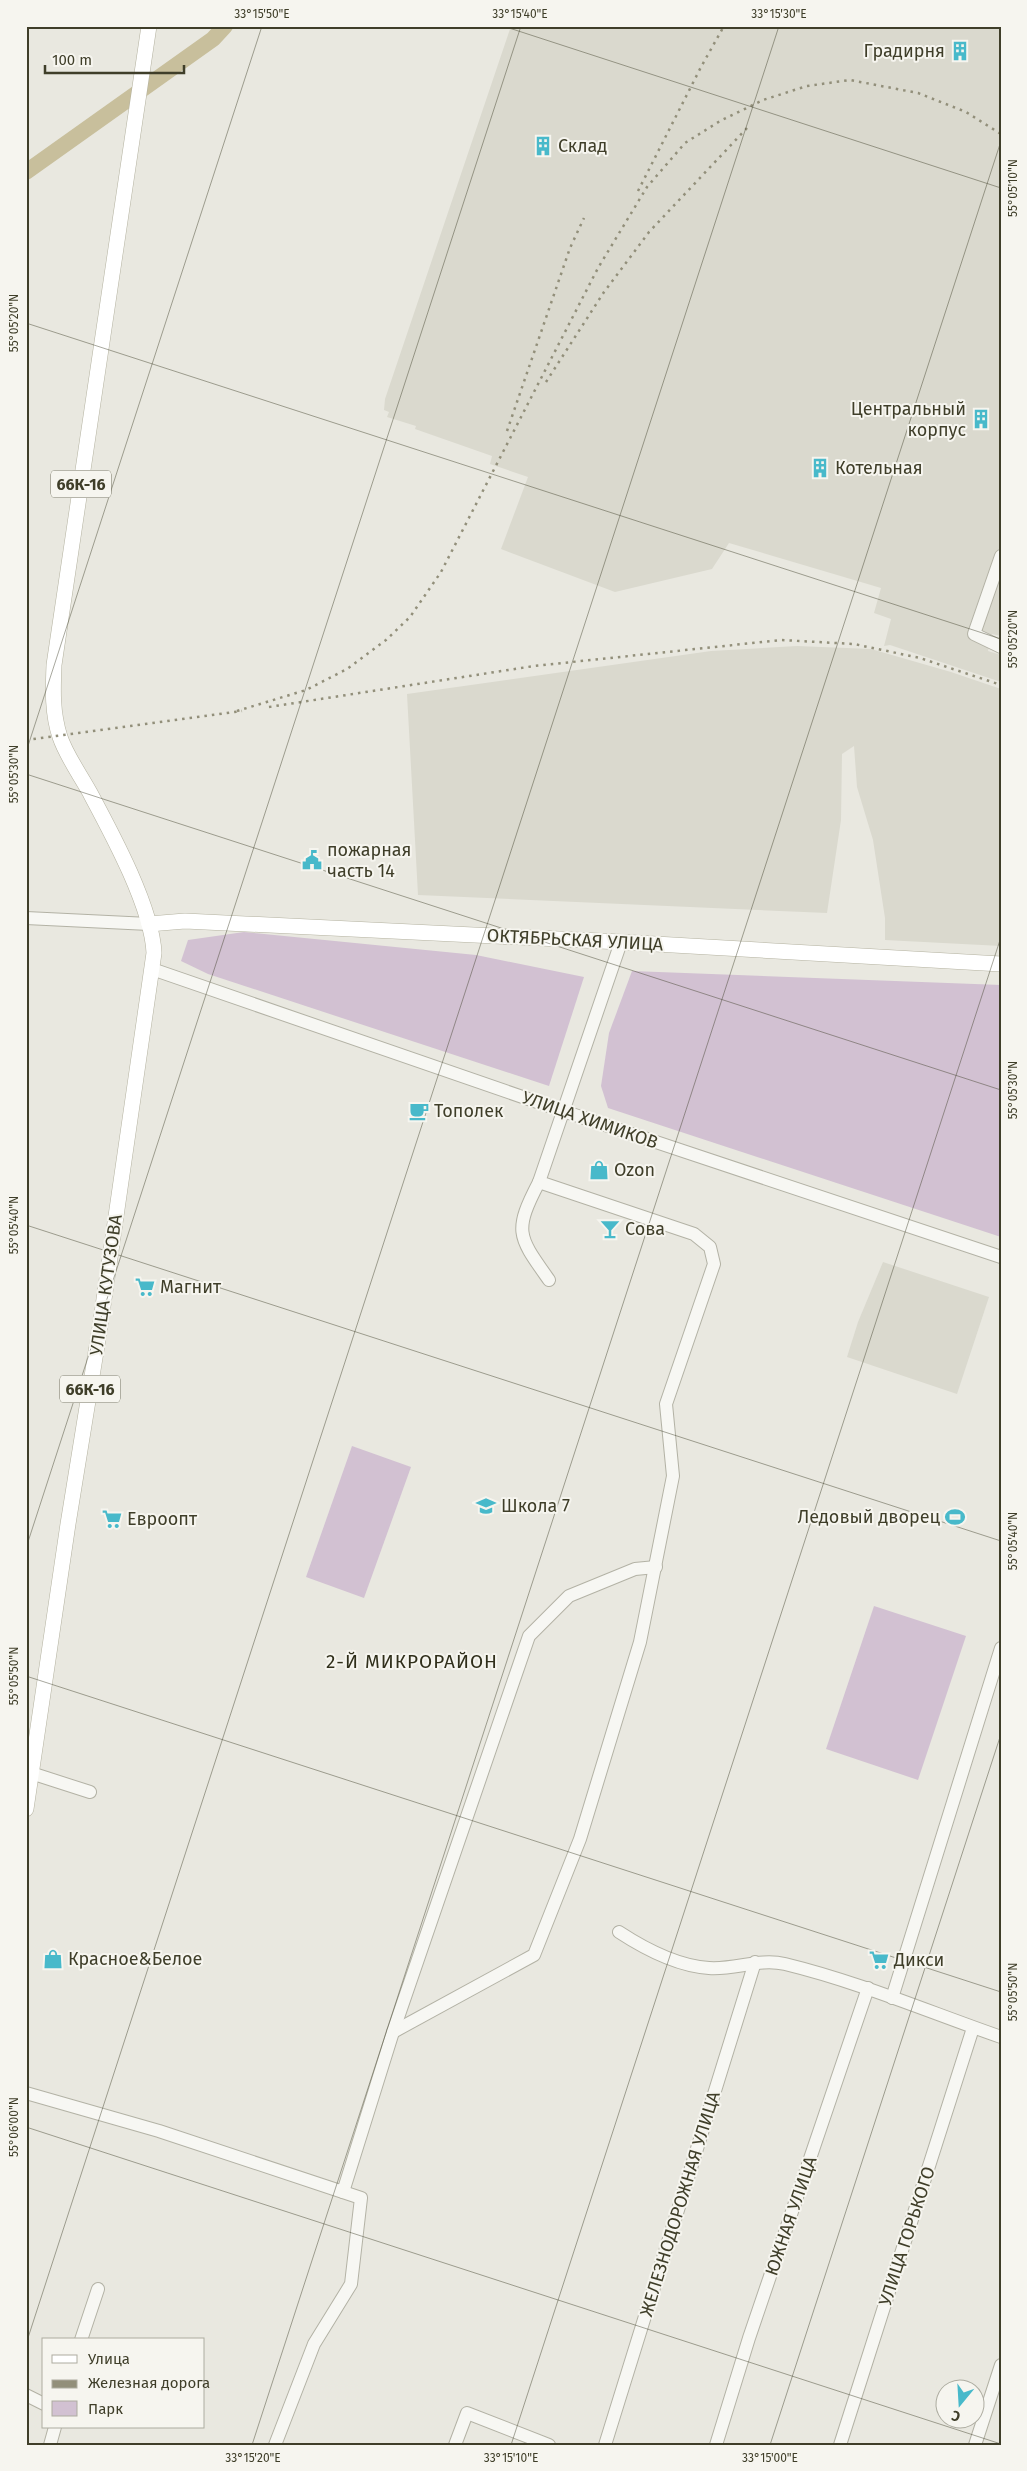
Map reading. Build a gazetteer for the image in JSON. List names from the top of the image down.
{
  "streets": {
    "main road": ["66К-16", "ОКТЯБРЬСКАЯ УЛИЦА", "УЛИЦА КУТУЗОВА"],
    "street": [
      "УЛИЦА ХИМИКОВ",
      "ЖЕЛЕЗНОДОРОЖНАЯ УЛИЦА",
      "ЮЖНАЯ УЛИЦА",
      "УЛИЦА ГОРЬКОГО"
    ]
  },
  "crossings": [
    ["66К-16", "ОКТЯБРЬСКАЯ УЛИЦА"],
    ["66К-16", "УЛИЦА ХИМИКОВ"],
    ["66К-16", "УЛИЦА КУТУЗОВА"],
    ["УЛИЦА ХИМИКОВ", "УЛИЦА КУТУЗОВА"]
  ],
  "districts": ["2-Й МИКРОРАЙОН"],
  "places": {
    "building": [
      "Градирня",
      "Склад",
      "Центральный корпус",
      "Котельная"
    ],
    "public building": ["пожарная часть 14"],
    "cafe": ["Тополек"],
    "shop": ["Ozon", "Красное&Белое"],
    "bar": ["Сова"],
    "supermarket": ["Магнит", "Евроопт", "Дикси"],
    "school or university": ["Школа 7"],
    "sports": ["Ледовый дворец"]
  },
  "legend": ["Улица", "Железная дорога", "Парк"],
  "scale_bar": "100 m",
  "north": "bottom",
  "coordinates": [
    "33°15'50\"E",
    "33°15'40\"E",
    "33°15'30\"E",
    "55°05'10\"N",
    "55°05'20\"N",
    "55°05'30\"N",
    "55°05'40\"N",
    "55°05'50\"N",
    "55°06'00\"N",
    "33°15'20\"E",
    "33°15'10\"E",
    "33°15'00\"E"
  ]
}
